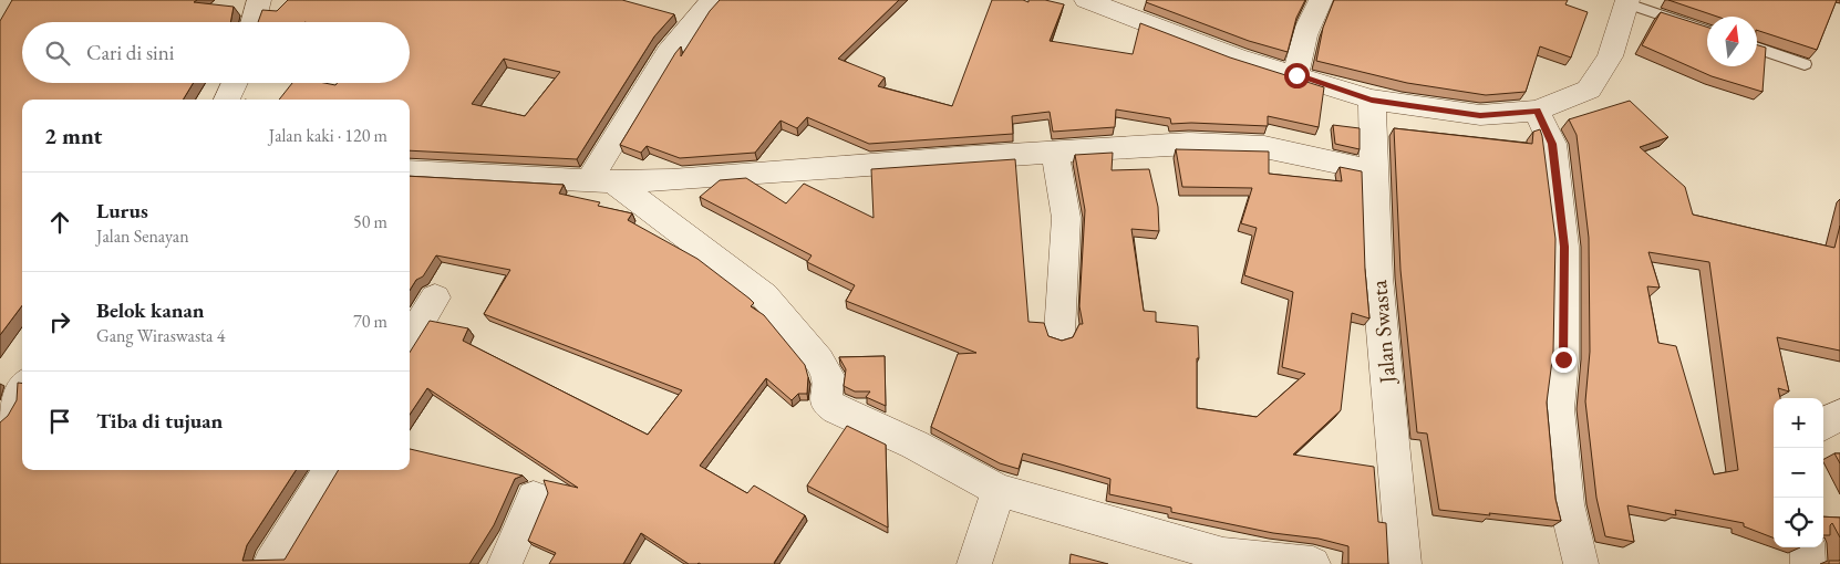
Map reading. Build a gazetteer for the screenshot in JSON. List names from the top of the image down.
{
  "streets": {
    "street": ["Jalan Swasta"]
  },
  "north": "top",
  "page": {
    "search": "Cari di sini",
    "heading": ["2 mnt", "Jalan kaki · 120 m"],
    "list": [
      ["Lurus", "Jalan Senayan", "50 m"],
      ["Belok kanan", "Gang Wiraswasta 4", "70 m"],
      "Tiba di tujuan"
    ],
    "map_buttons": ["+", "−"]
  }
}
